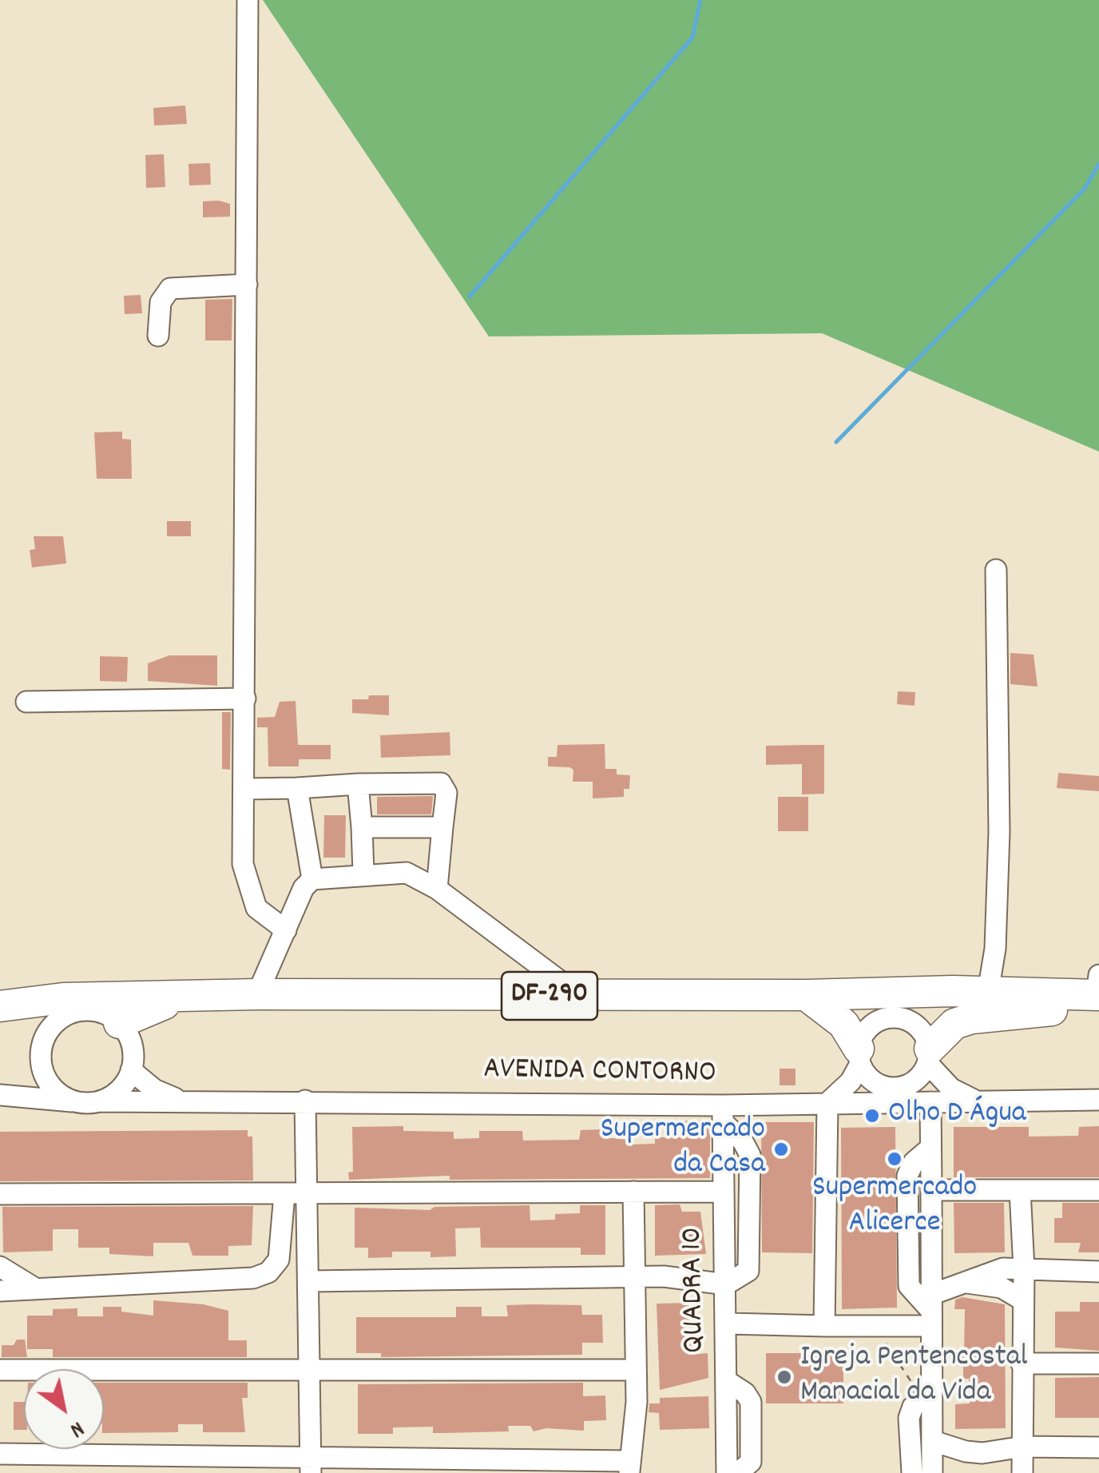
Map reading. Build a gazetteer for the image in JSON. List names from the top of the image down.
{
  "streets": {
    "highway": ["DF-290"],
    "street": ["AVENIDA CONTORNO", "QUADRA 10"]
  },
  "crossings": [
    ["DF-290", "AVENIDA CONTORNO"],
    ["AVENIDA CONTORNO", "QUADRA 10"]
  ],
  "places": [
    "Olho D Água",
    "Supermercado da Casa",
    "Supermercado Alicerce",
    "Igreja Pentencostal Manacial da Vida"
  ],
  "north": "bottom right"
}
